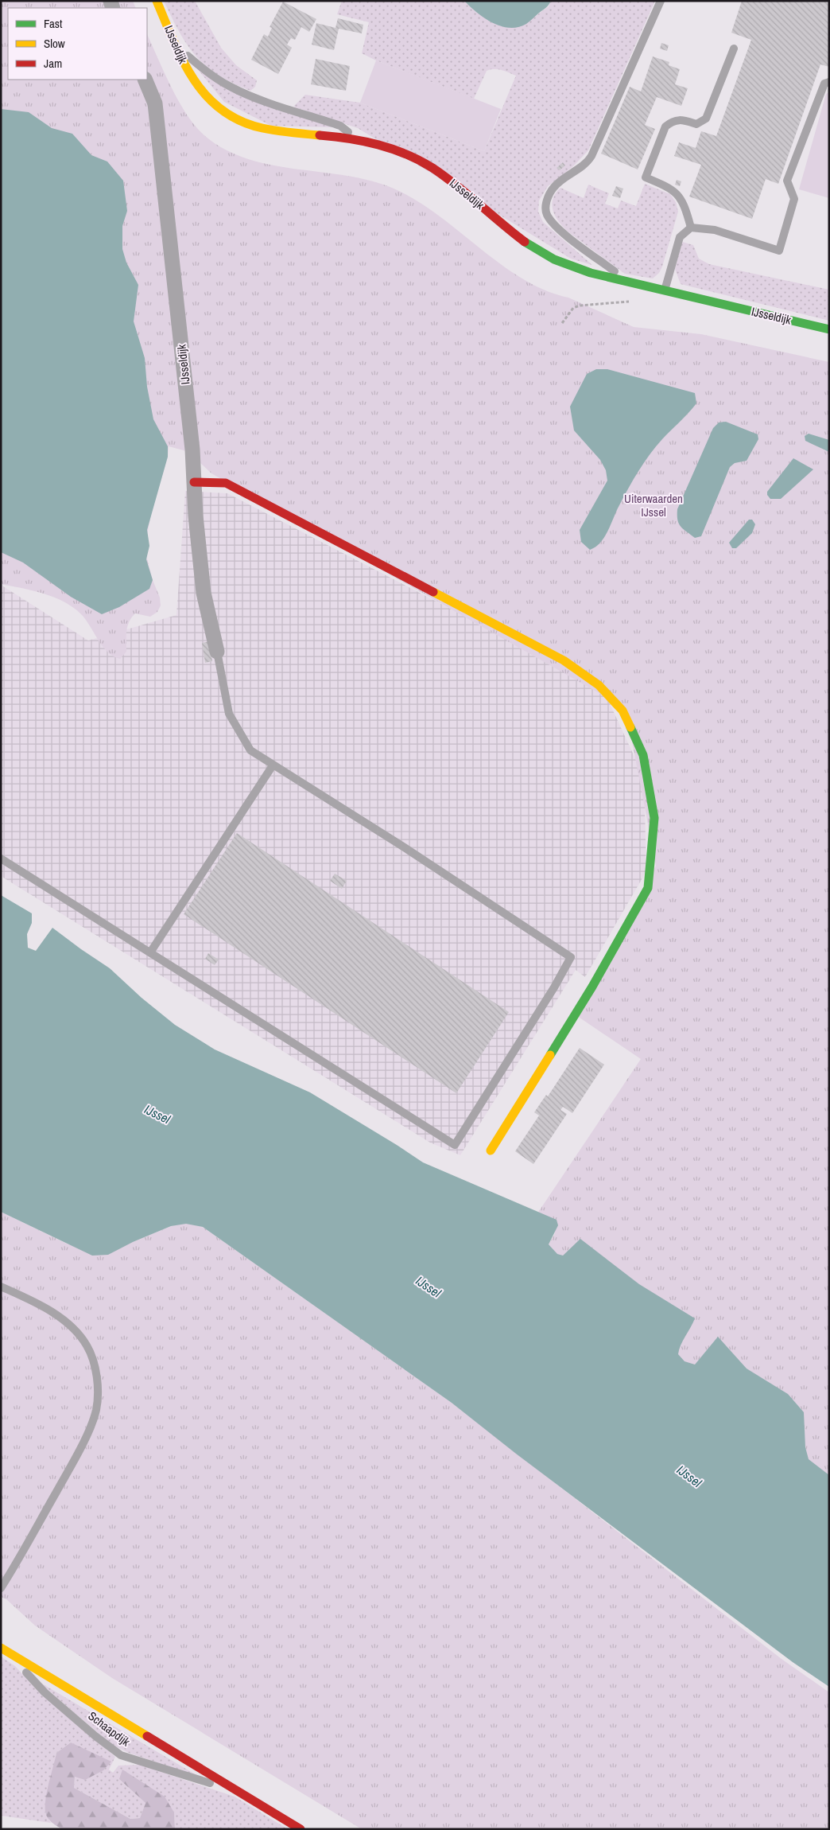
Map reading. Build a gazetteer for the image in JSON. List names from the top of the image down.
{
  "streets": {
    "street": ["IJsseldijk", "Schaapdijk"]
  },
  "water": ["IJssel"],
  "parks": ["Uiterwaarden IJssel"],
  "legend": ["Fast", "Slow", "Jam"]
}
